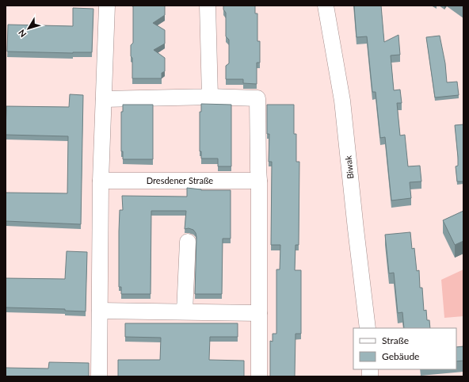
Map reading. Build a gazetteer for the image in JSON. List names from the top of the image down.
{
  "streets": {
    "street": ["Biwak", "Dresdener Straße"]
  },
  "legend": ["Straße", "Gebäude"],
  "north": "bottom left"
}
